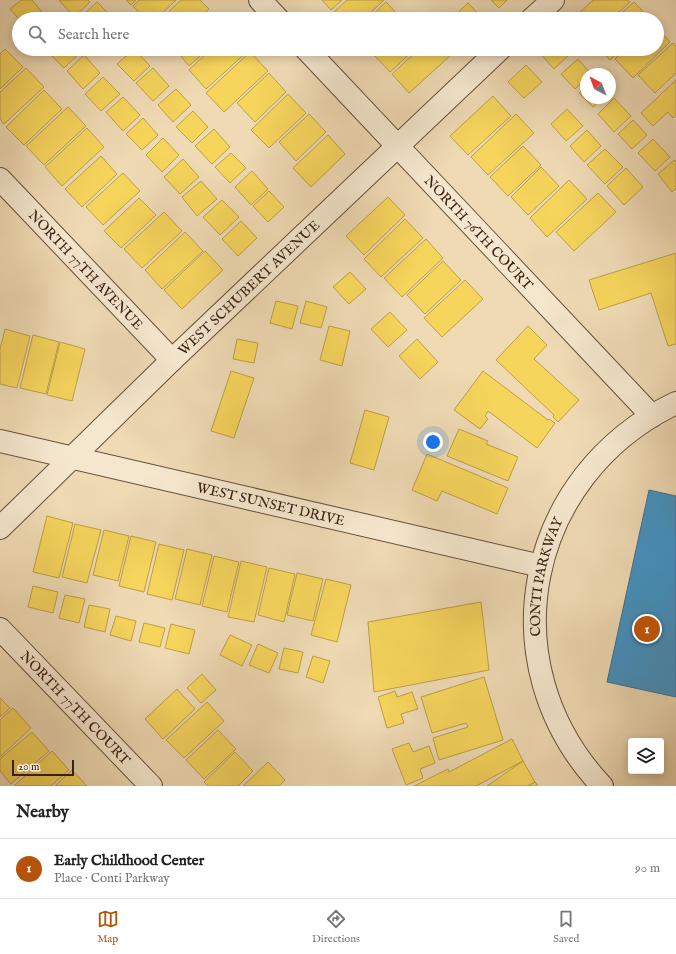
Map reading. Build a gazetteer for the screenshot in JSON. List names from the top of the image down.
{
  "streets": {
    "street": [
      "NORTH 76TH COURT",
      "NORTH 77TH AVENUE",
      "WEST SCHUBERT AVENUE",
      "WEST SUNSET DRIVE",
      "CONTI PARKWAY",
      "NORTH 77TH COURT"
    ]
  },
  "crossings": [
    ["NORTH 76TH COURT", "WEST SCHUBERT AVENUE"],
    ["NORTH 76TH COURT", "CONTI PARKWAY"],
    ["NORTH 77TH AVENUE", "WEST SCHUBERT AVENUE"],
    ["WEST SCHUBERT AVENUE", "WEST SUNSET DRIVE"],
    ["WEST SUNSET DRIVE", "CONTI PARKWAY"]
  ],
  "scale_bar": "20 m",
  "north": "top left",
  "page": {
    "search": "Search here",
    "pins": "1",
    "scale": "20 m",
    "heading": "Nearby",
    "list": [
      {
        "mark": "1",
        "name": "Early Childhood Center",
        "note": "Place · Conti Parkway",
        "value": "90 m"
      }
    ],
    "nav": ["Map", "Directions", "Saved"]
  }
}
